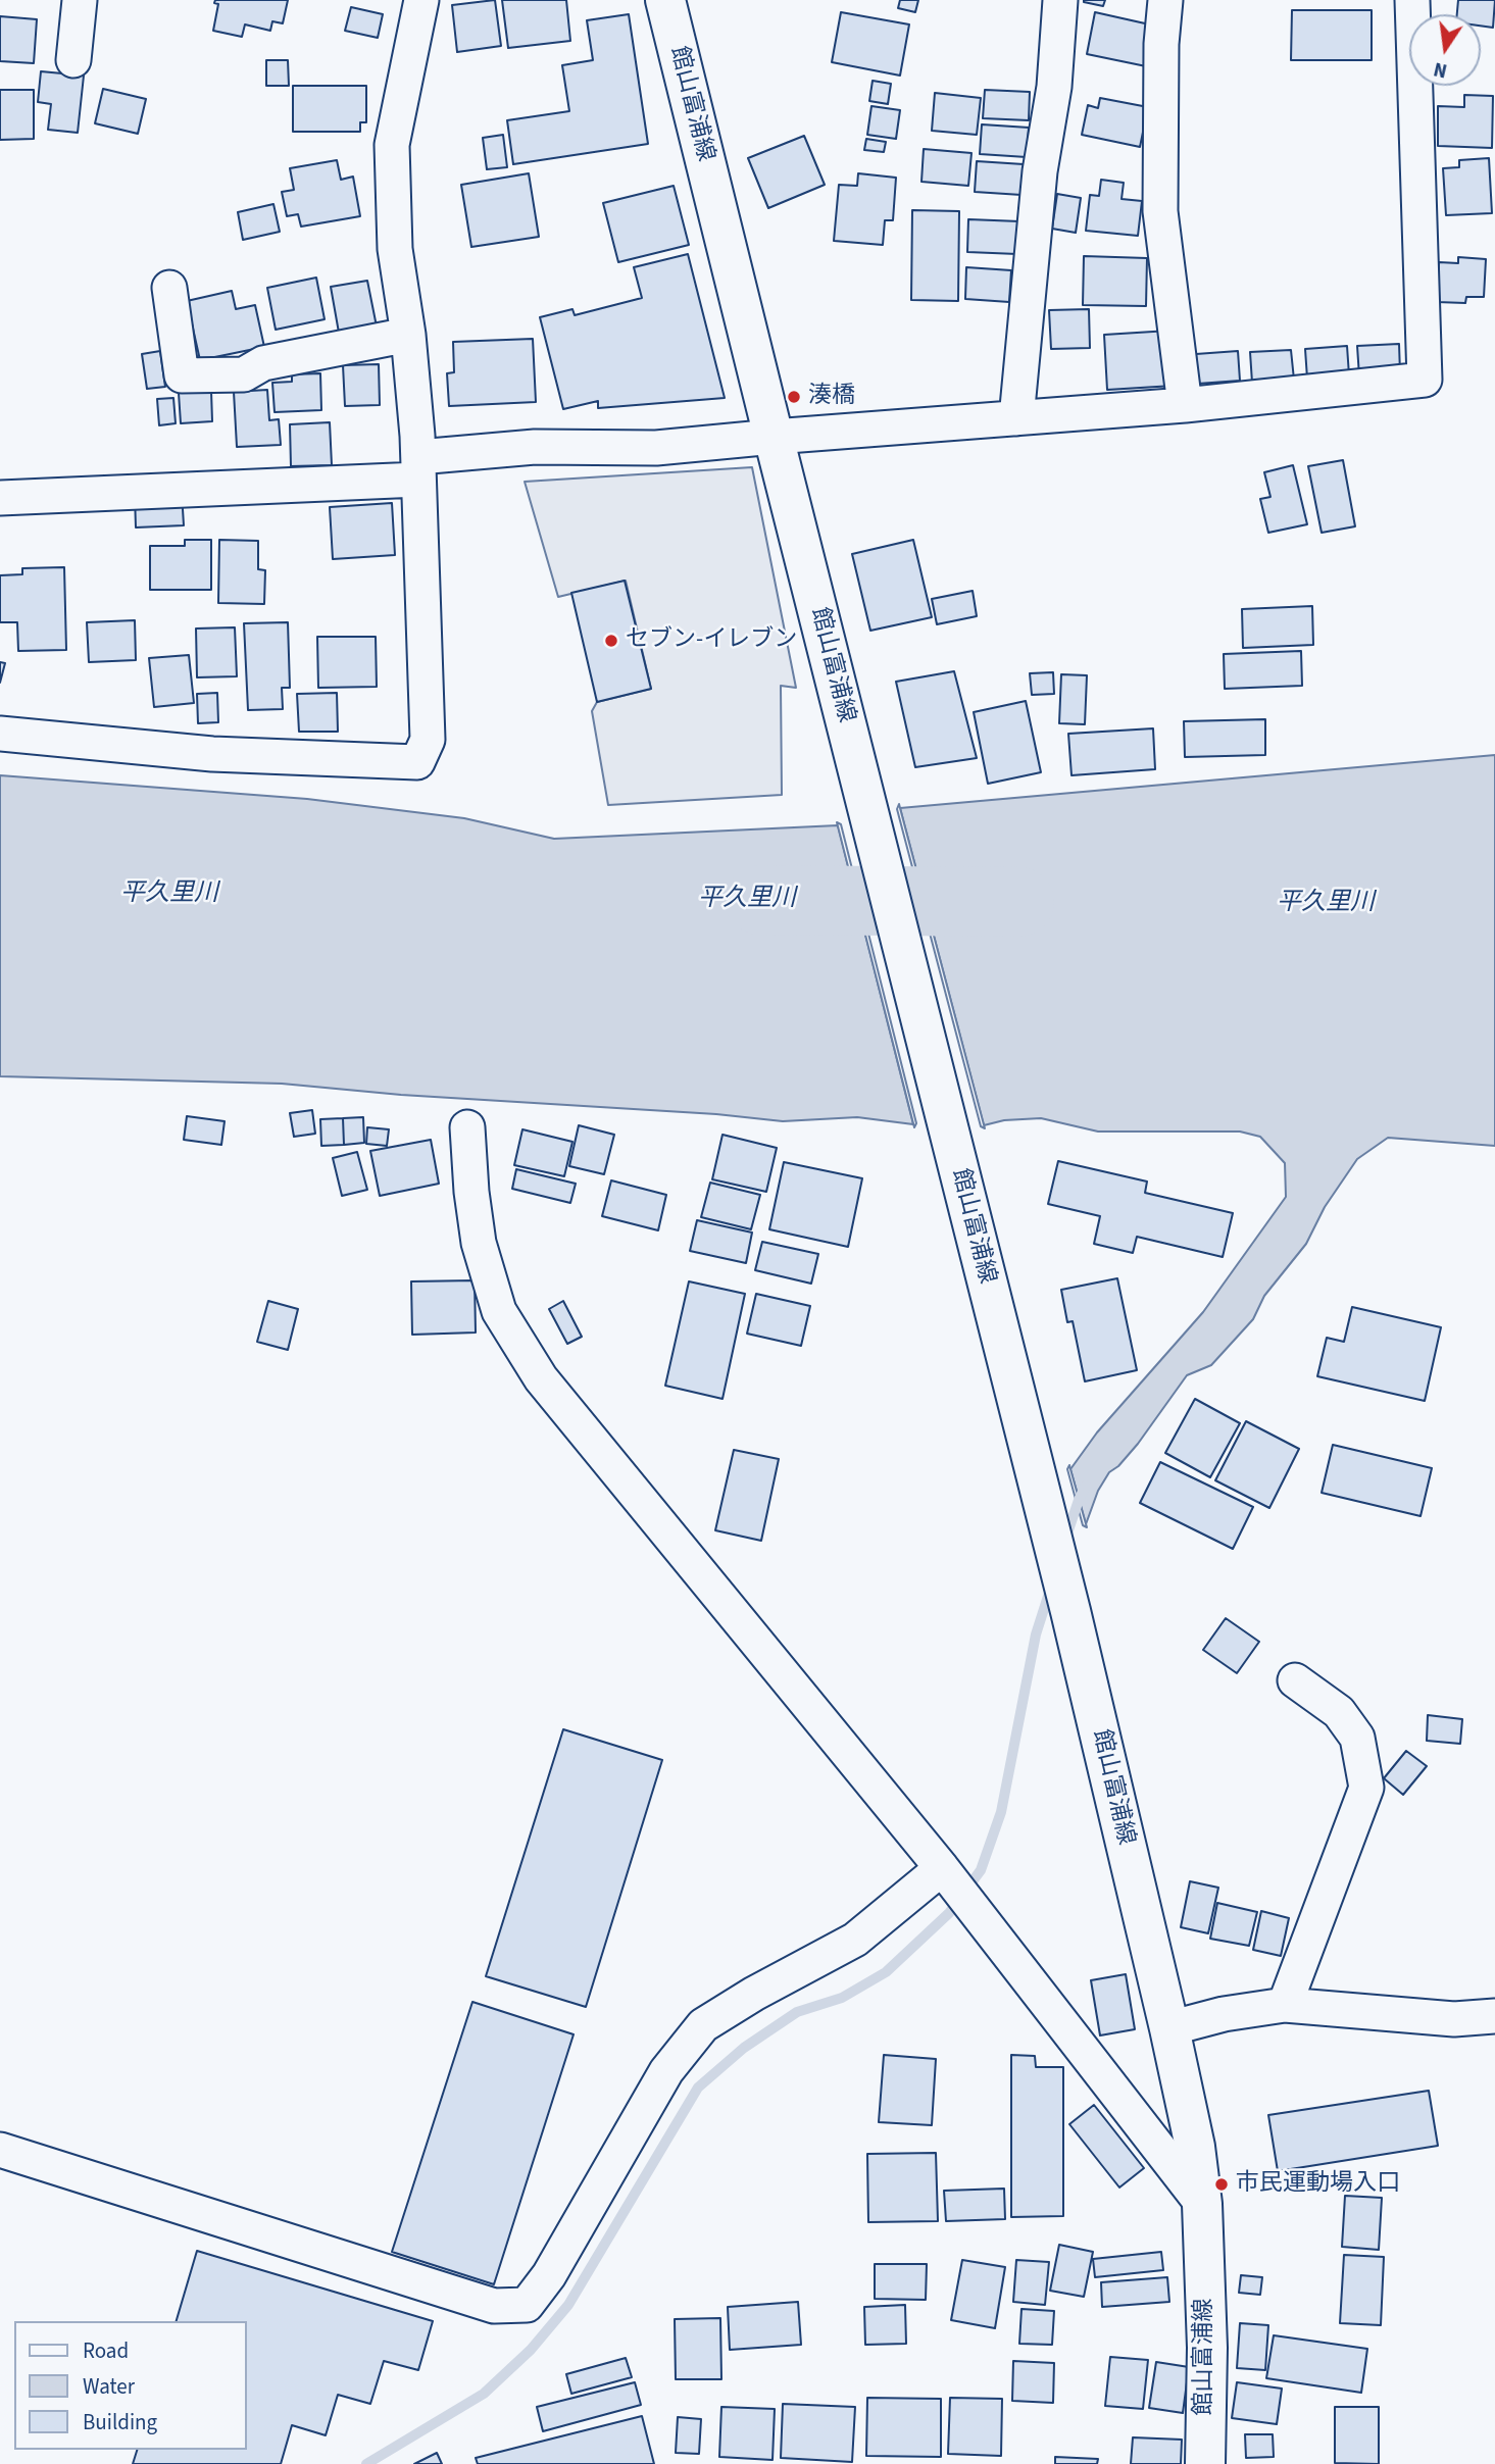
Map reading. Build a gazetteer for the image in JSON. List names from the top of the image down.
{
  "streets": {
    "main road": ["館山富浦線"]
  },
  "water": ["平久里川"],
  "places": ["湊橋", "セブン-イレブン", "市民運動場入口"],
  "legend": ["Road", "Water", "Building"],
  "north": "bottom"
}
